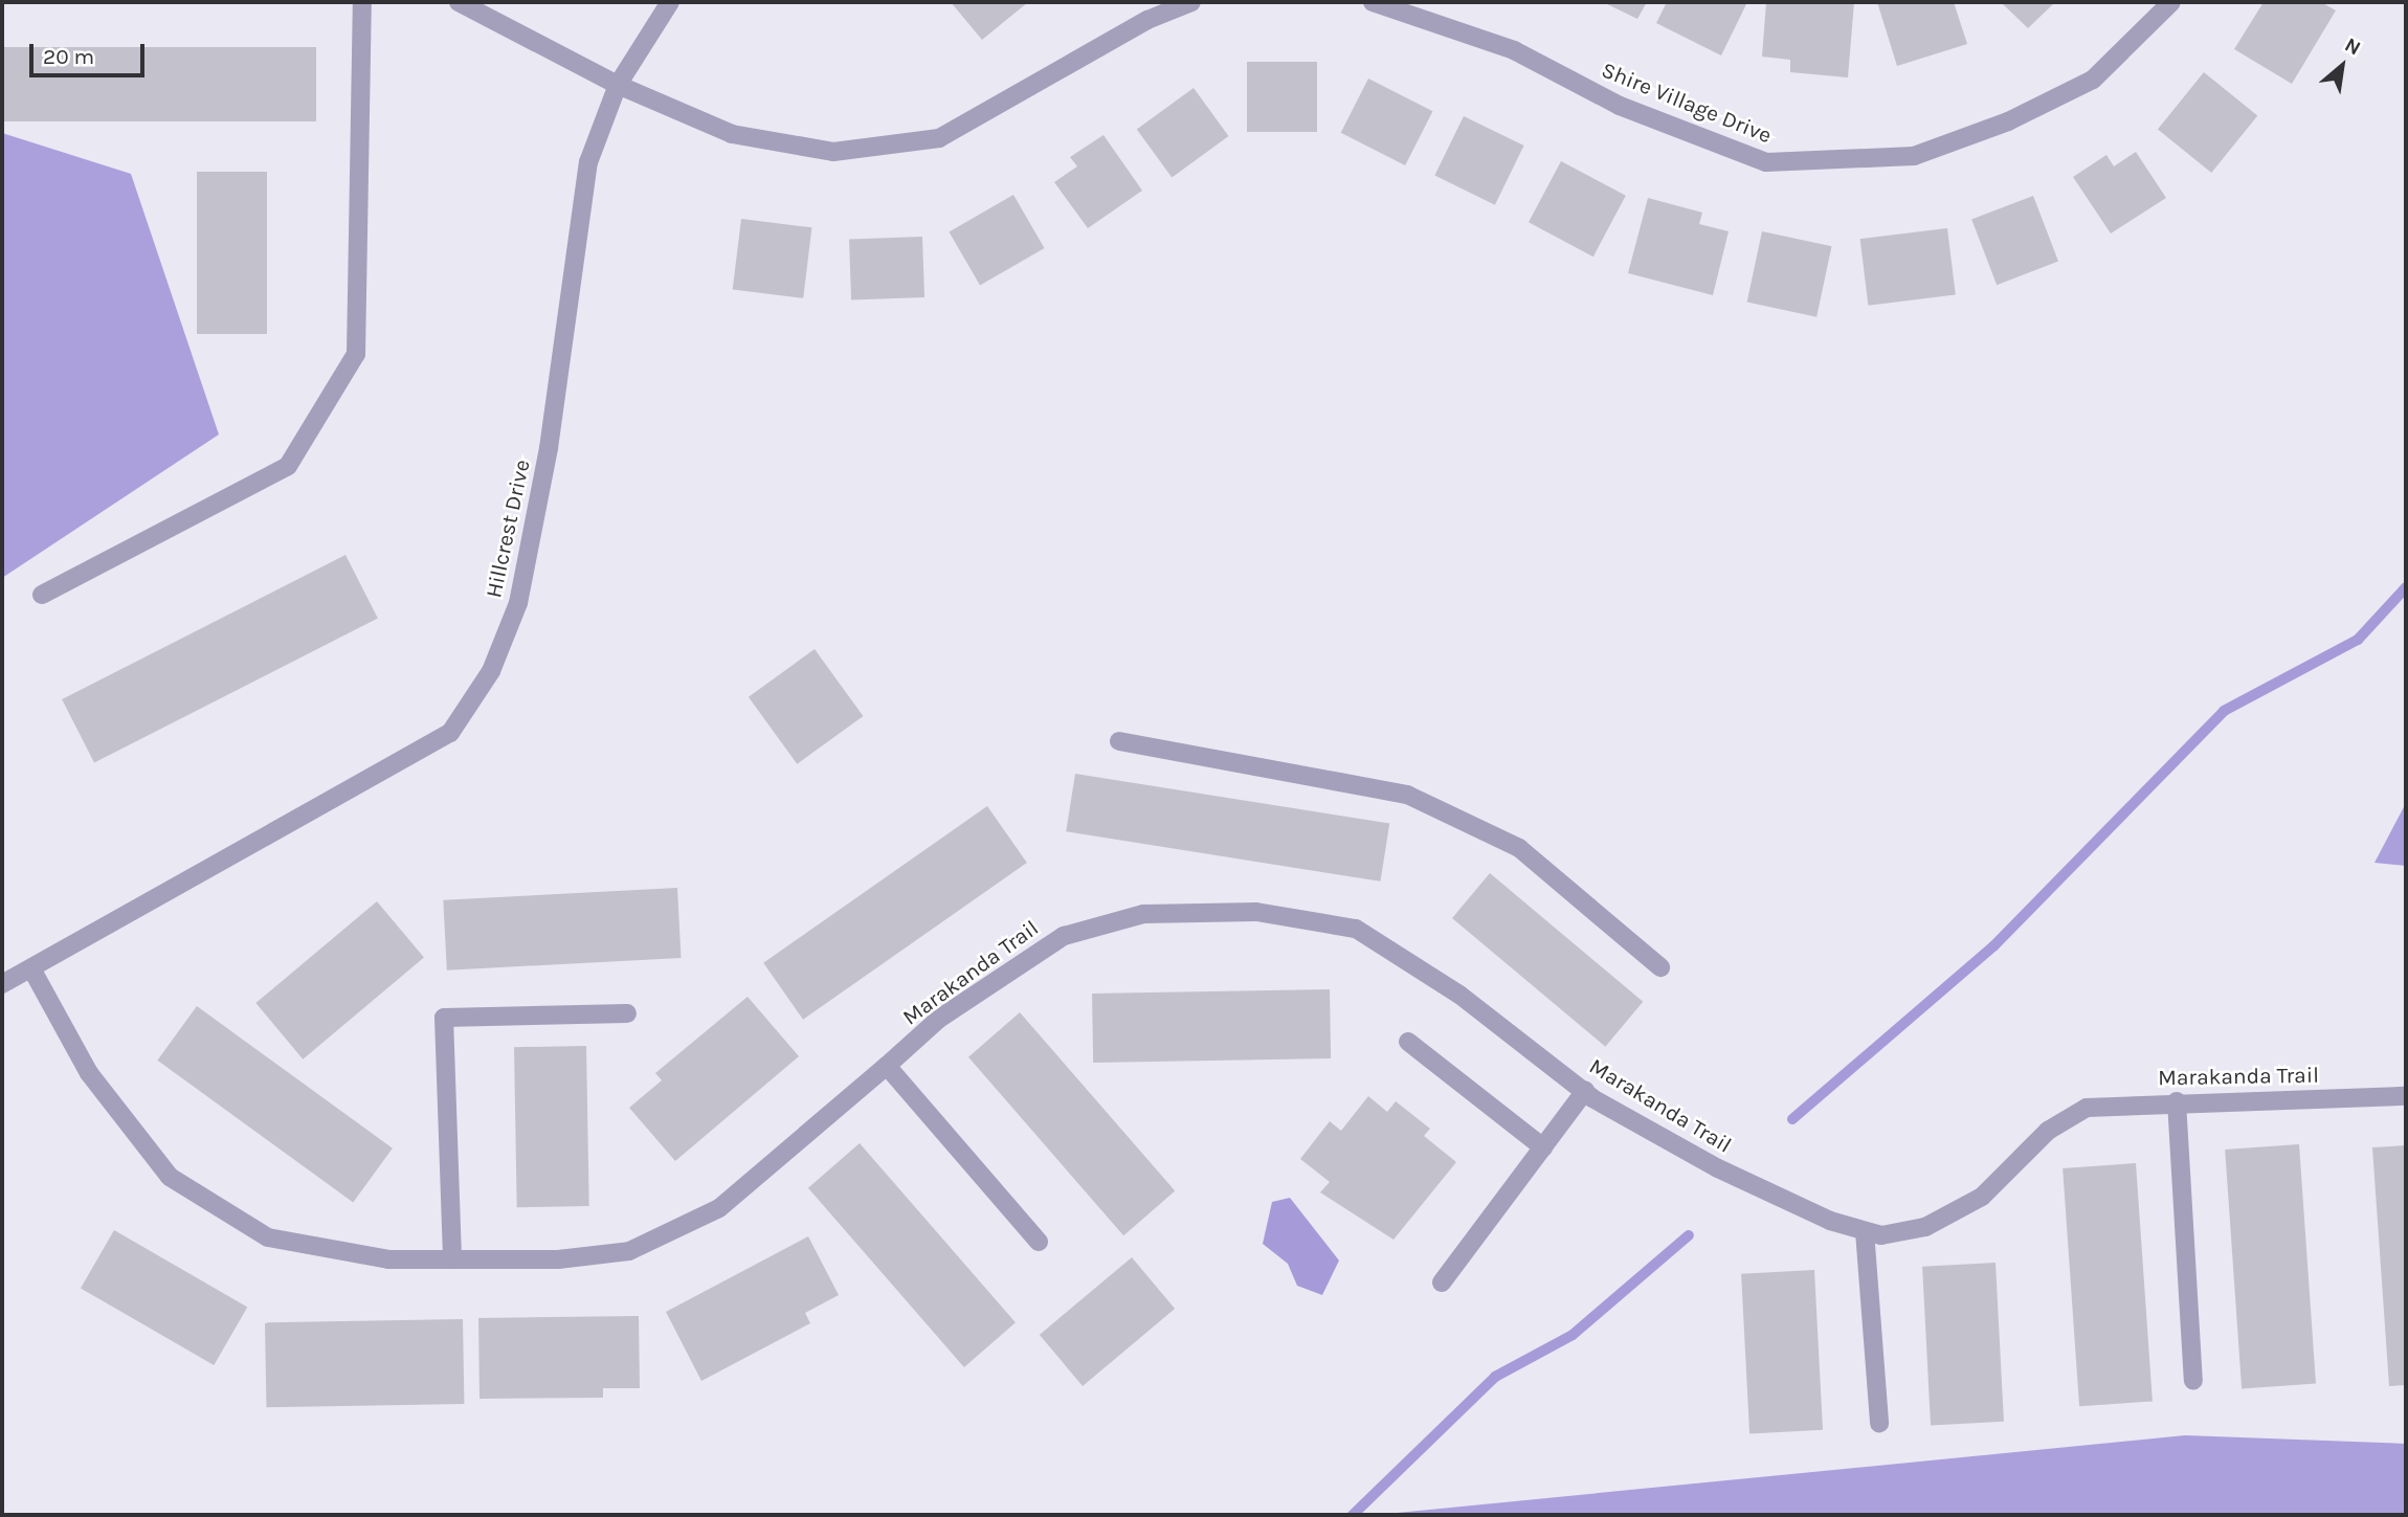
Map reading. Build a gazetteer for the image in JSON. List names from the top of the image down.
{
  "streets": {
    "street": ["Shire Village Drive", "Hillcrest Drive", "Marakanda Trail"]
  },
  "crossings": [
    ["Hillcrest Drive", "Marakanda Trail"]
  ],
  "scale_bar": "20 m",
  "north": "top right"
}
